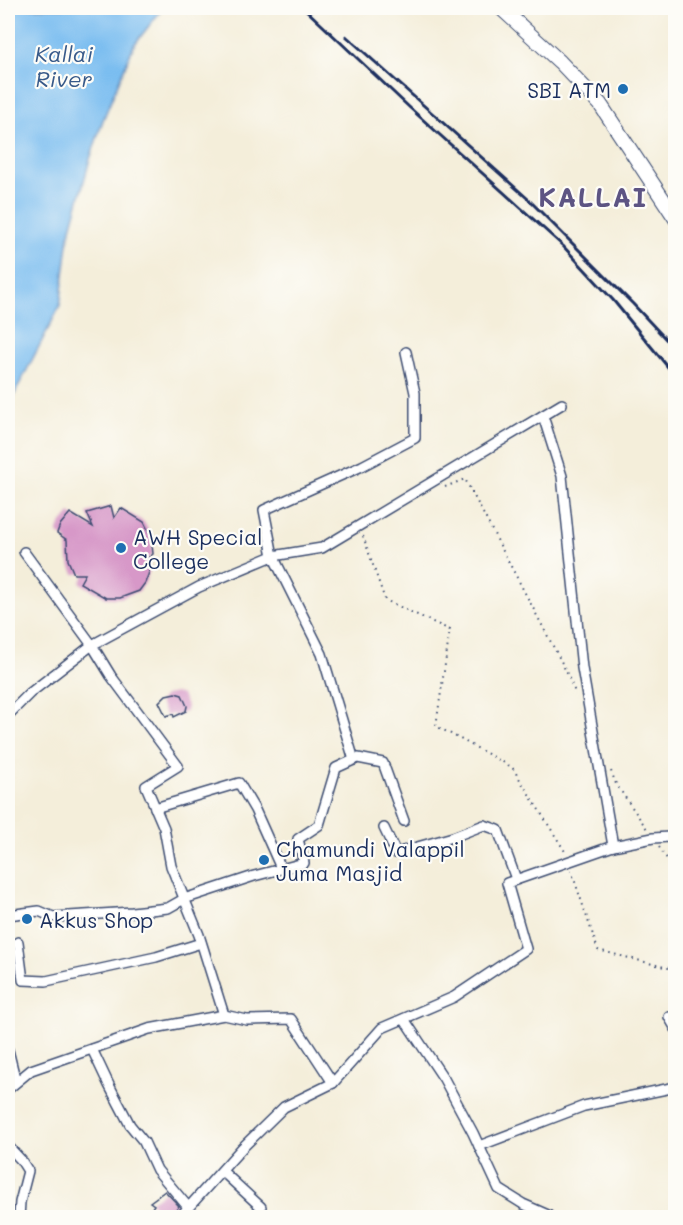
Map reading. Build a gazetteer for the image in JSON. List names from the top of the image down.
{
  "districts": ["KALLAI"],
  "water": ["Kallai River"],
  "places": [
    "SBI ATM",
    "AWH Special College",
    "Chamundi Valappil Juma Masjid",
    "Akkus Shop"
  ]
}
